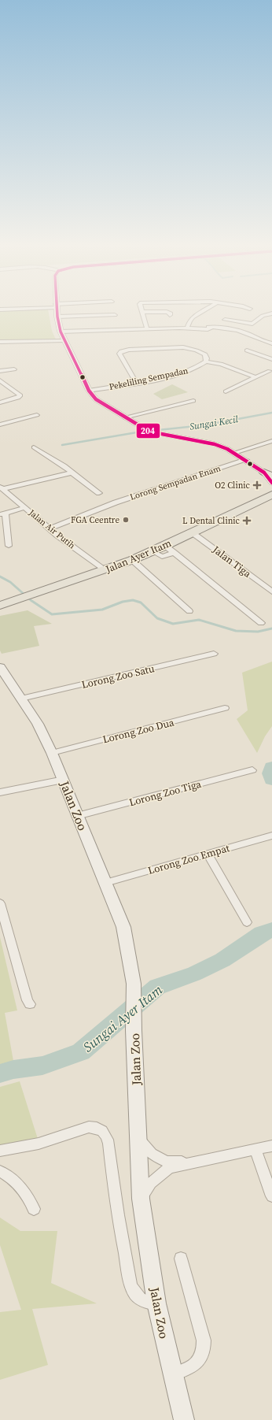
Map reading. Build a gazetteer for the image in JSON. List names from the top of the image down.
{
  "streets": {
    "main road": ["Jalan Ayer Itam", "Jalan Zoo"],
    "street": [
      "Pekeliling Sempadan",
      "Lorong Sempadan Enam",
      "Jalan Air Putih",
      "Jalan Tiga",
      "Lorong Zoo Satu",
      "Lorong Zoo Dua",
      "Lorong Zoo Tiga",
      "Lorong Zoo Empat"
    ]
  },
  "crossings": [
    ["Lorong Sempadan Enam", "Jalan Air Putih"],
    ["Jalan Air Putih", "Jalan Ayer Itam"],
    ["Jalan Ayer Itam", "Jalan Tiga"],
    ["Lorong Zoo Satu", "Jalan Zoo"],
    ["Lorong Zoo Dua", "Jalan Zoo"],
    ["Lorong Zoo Tiga", "Jalan Zoo"],
    ["Jalan Zoo", "Lorong Zoo Empat"]
  ],
  "water": ["Sungai Kecil", "Sungai Ayer Itam"],
  "places": {
    "health": ["O2 Clinic", "L Dental Clinic"],
    "other": ["FGA Ceentre"]
  },
  "lines": ["transit line 204"]
}
